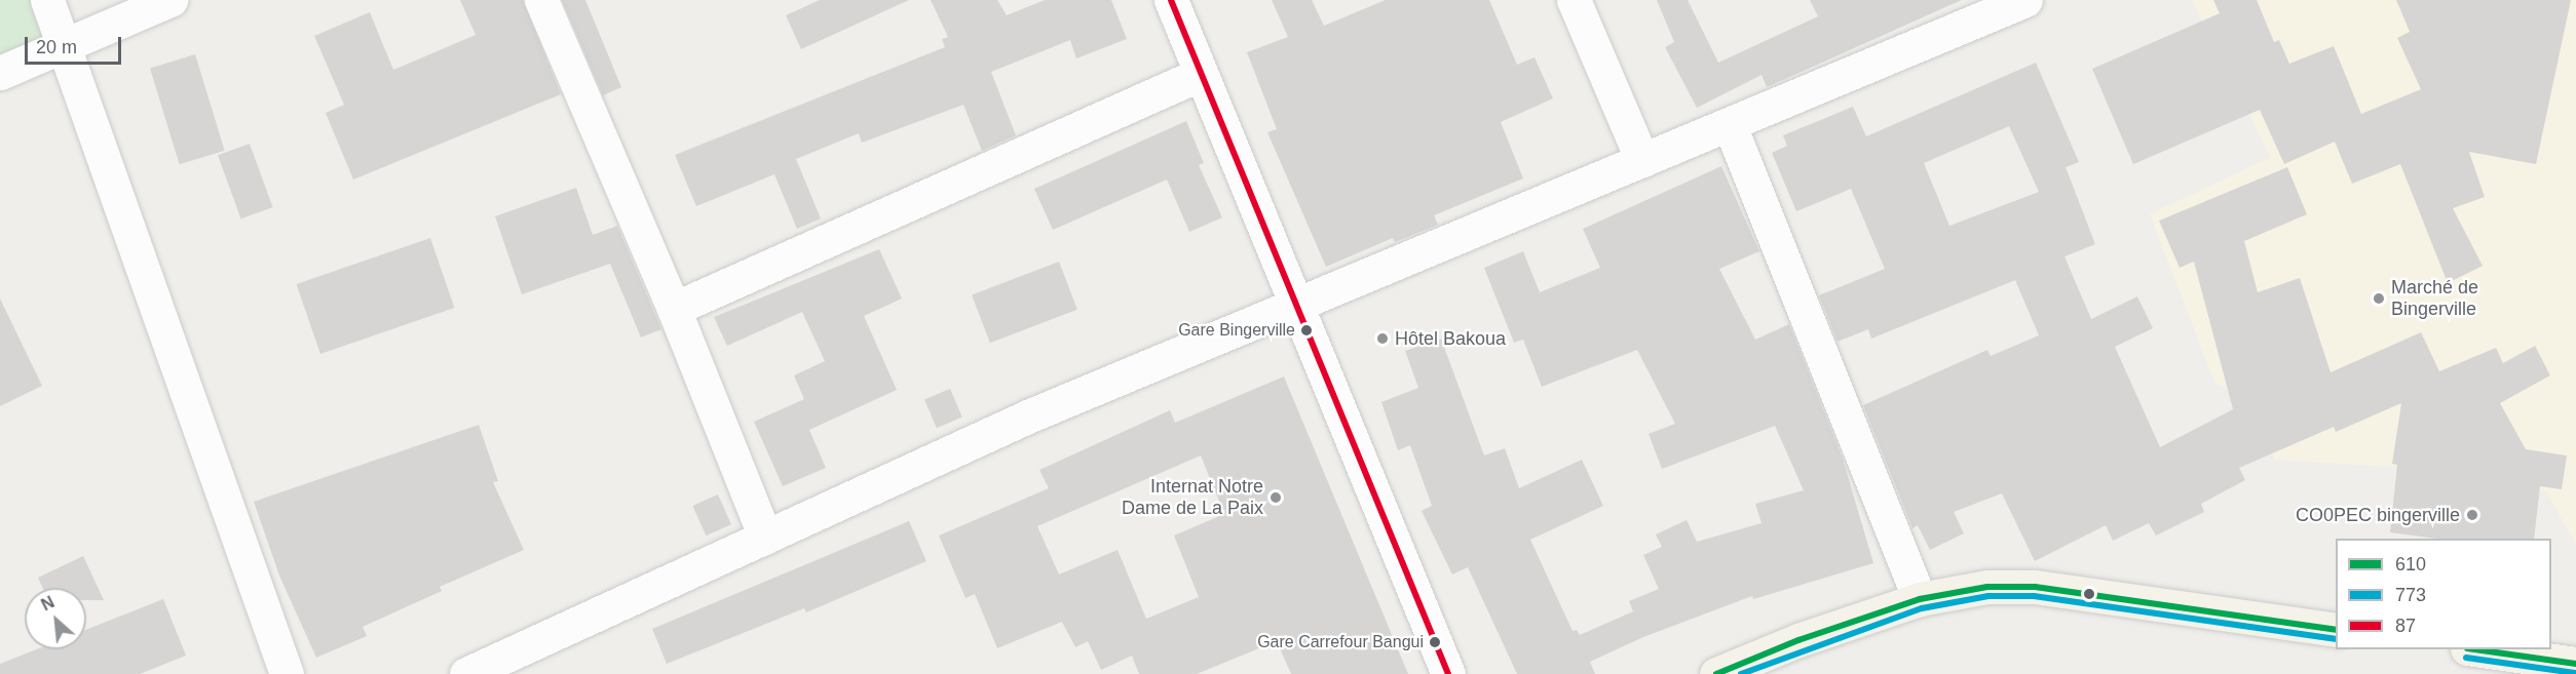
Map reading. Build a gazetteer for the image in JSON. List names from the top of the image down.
{
  "places": [
    "Marché de Bingerville",
    "Gare Bingerville",
    "Hôtel Bakoua",
    "Internat Notre Dame de La Paix",
    "CO0PEC bingerville",
    "Gare Carrefour Bangui"
  ],
  "lines": ["transit line 87", "transit line 610", "transit line 773"],
  "legend": ["610", "773", "87"],
  "scale_bar": "20 m",
  "north": "top left"
}
